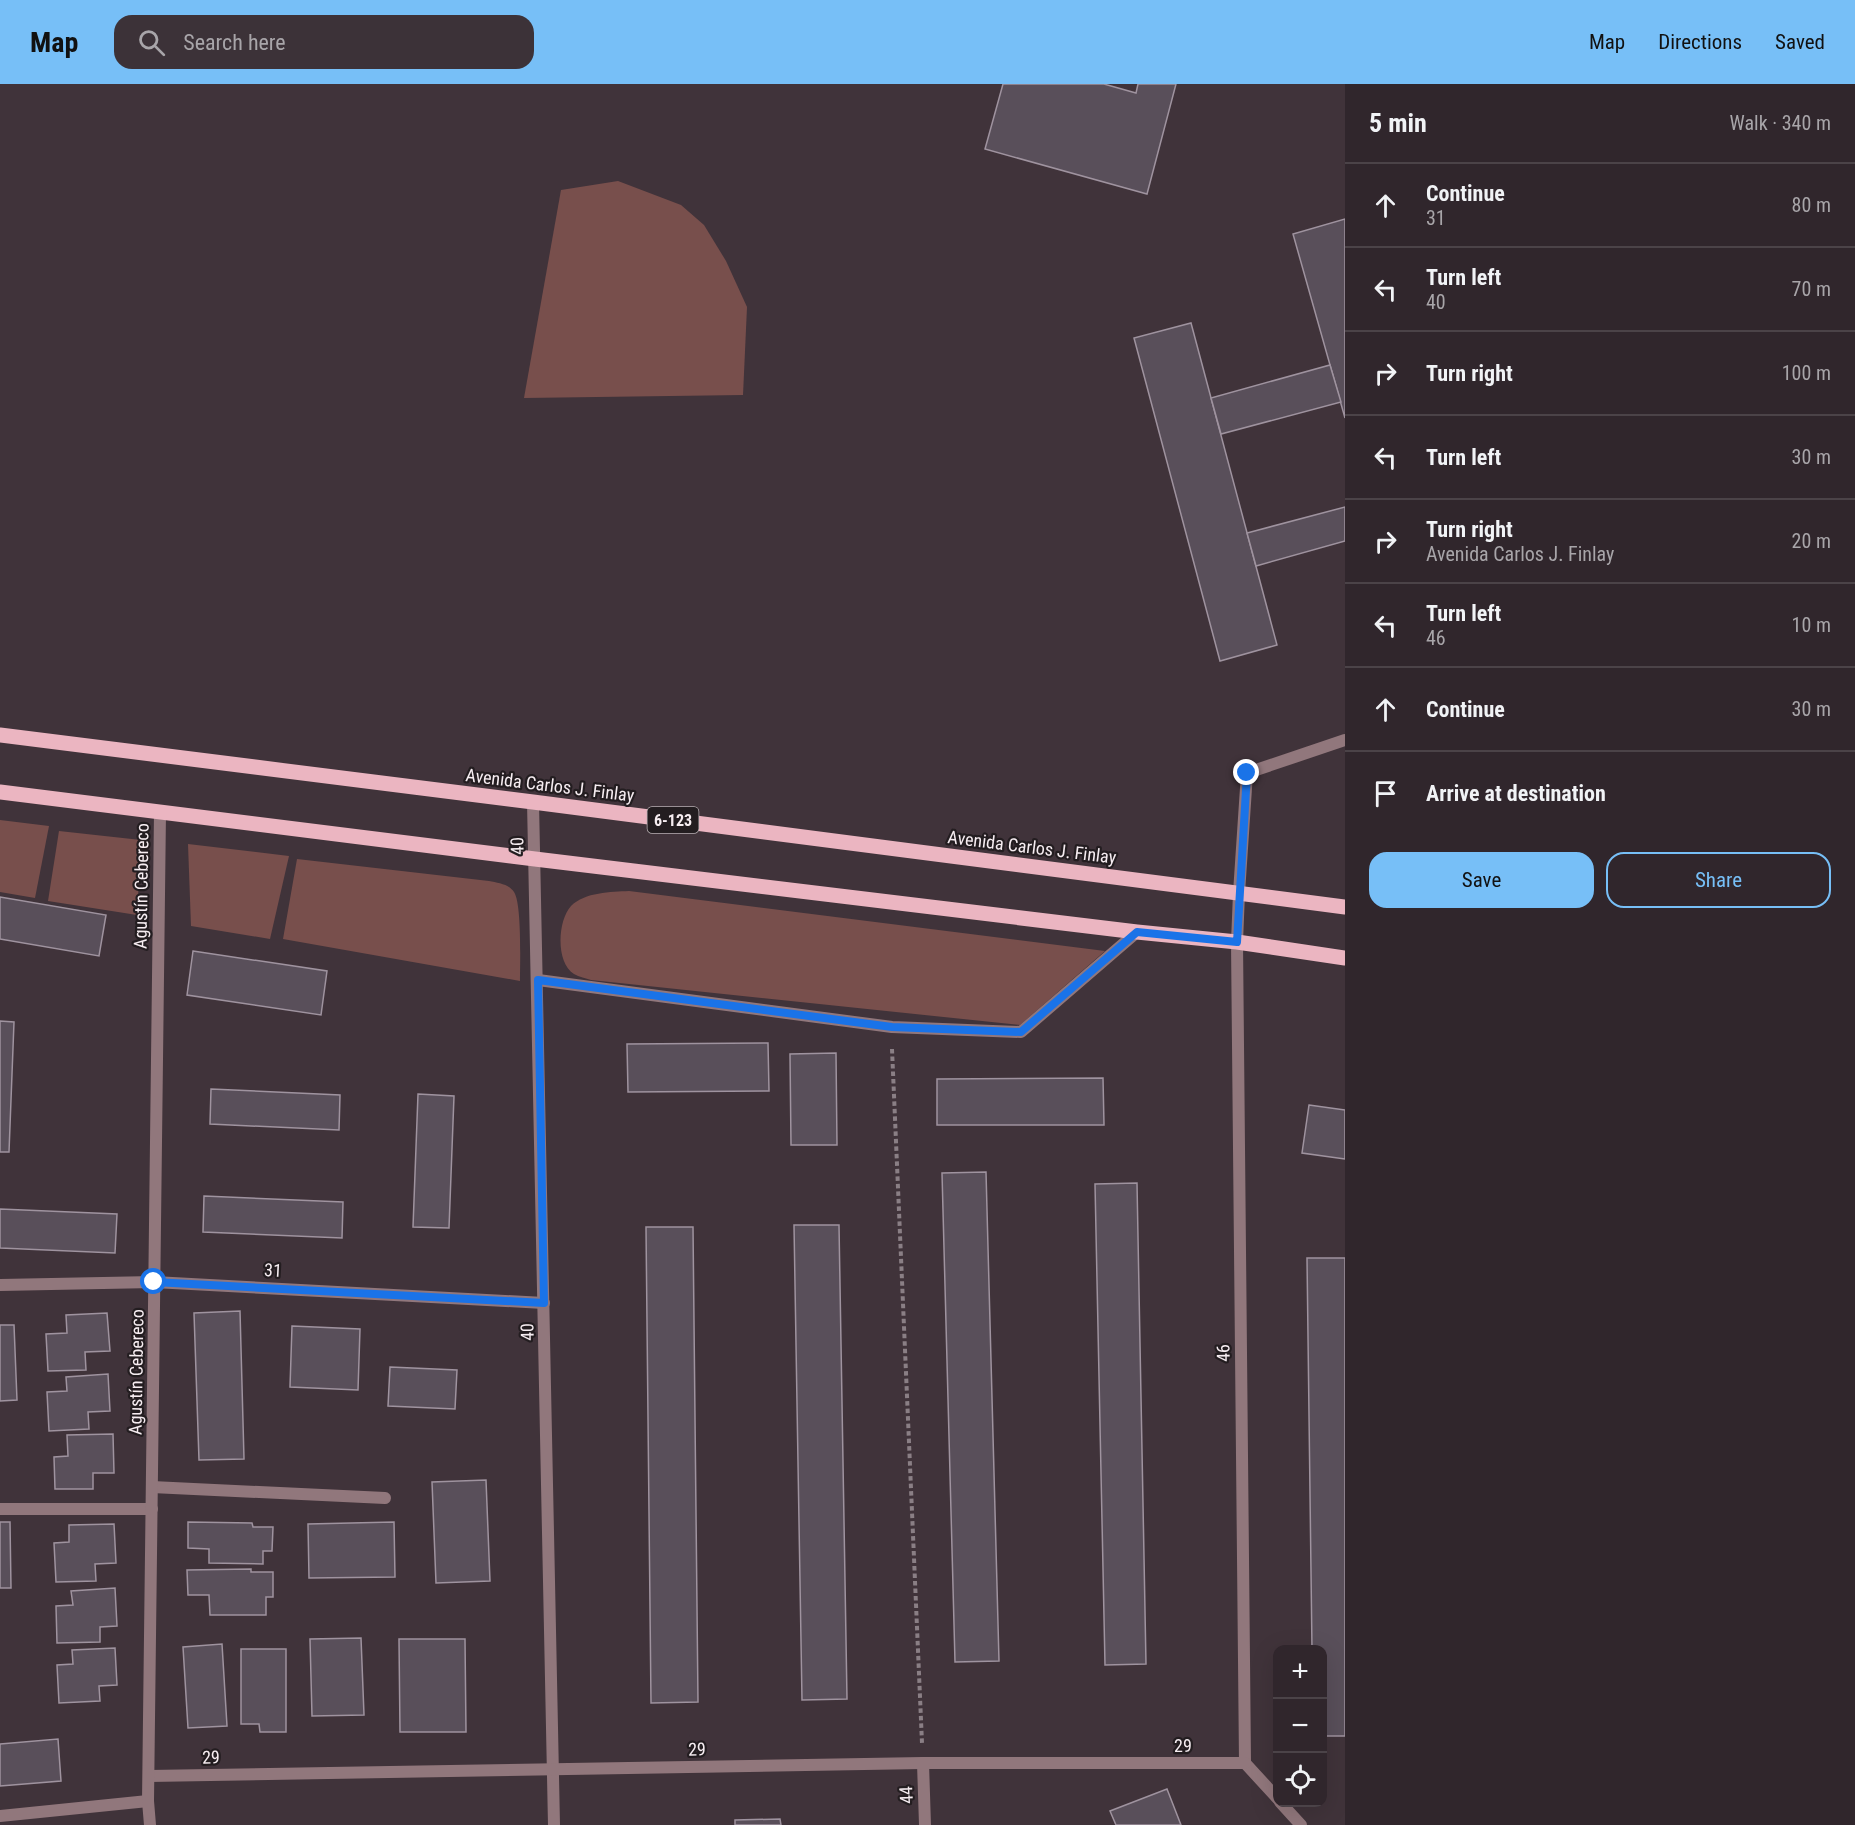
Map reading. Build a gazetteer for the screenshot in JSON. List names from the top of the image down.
{
  "streets": {
    "main road": ["Avenida Carlos J. Finlay", "6-123"],
    "street": [
      "40",
      "Agustín Cebereco",
      "31",
      "46",
      "29",
      "44"
    ]
  },
  "crossings": [
    ["Avenida Carlos J. Finlay", "40"],
    ["Avenida Carlos J. Finlay", "46"],
    ["40", "31"],
    ["40", "29"],
    ["Agustín Cebereco", "31"],
    ["Agustín Cebereco", "29"],
    ["46", "29"],
    ["29", "44"]
  ],
  "page": {
    "header": "Map",
    "search": "Search here",
    "nav": ["Map", "Directions", "Saved"],
    "heading": ["5 min", "Walk · 340 m"],
    "list": [
      ["Continue", "31", "80 m"],
      ["Turn left", "40", "70 m"],
      ["Turn right", "100 m"],
      ["Turn left", "30 m"],
      ["Turn right", "Avenida Carlos J. Finlay", "20 m"],
      ["Turn left", "46", "10 m"],
      ["Continue", "30 m"],
      "Arrive at destination"
    ],
    "buttons": ["Save", "Share"],
    "map_buttons": ["+", "−"]
  }
}
